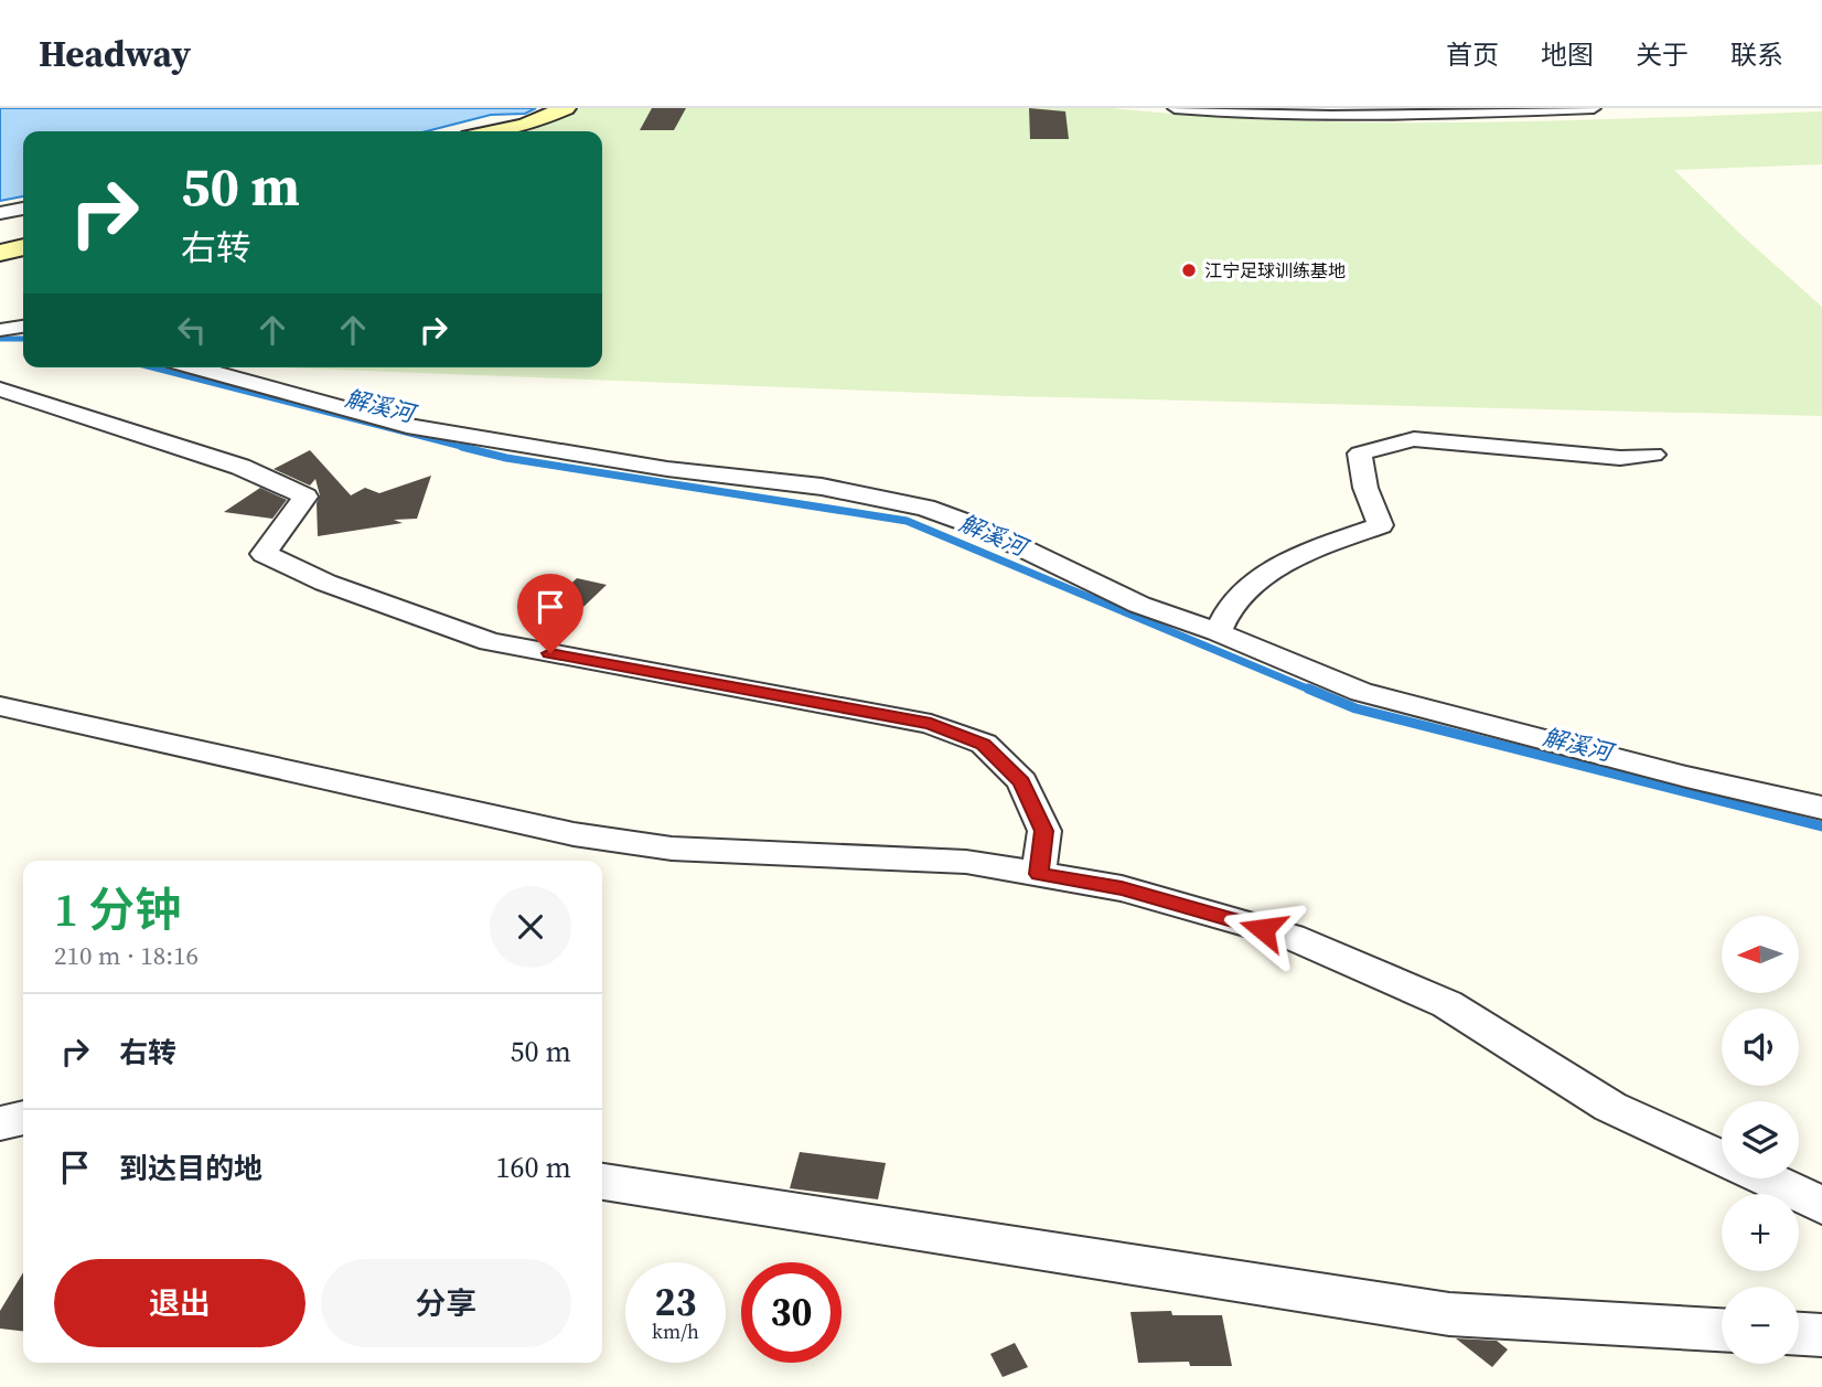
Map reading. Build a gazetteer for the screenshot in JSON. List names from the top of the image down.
{
  "water": ["解溪河"],
  "places": ["江宁足球训练基地"],
  "north": "left",
  "page": {
    "header": "Headway",
    "nav": [
      "首页",
      "地图",
      "关于",
      "联系"
    ],
    "turn": ["50 m", "右转"],
    "heading": ["1 分钟", "210 m · 18:16"],
    "map_buttons": ["+", "−"],
    "list": [
      {
        "name": "右转",
        "value": "50 m"
      },
      {
        "name": "到达目的地",
        "value": "160 m"
      }
    ],
    "buttons": ["退出", "分享"],
    "speed": "23 km/h",
    "limit": "30"
  }
}
